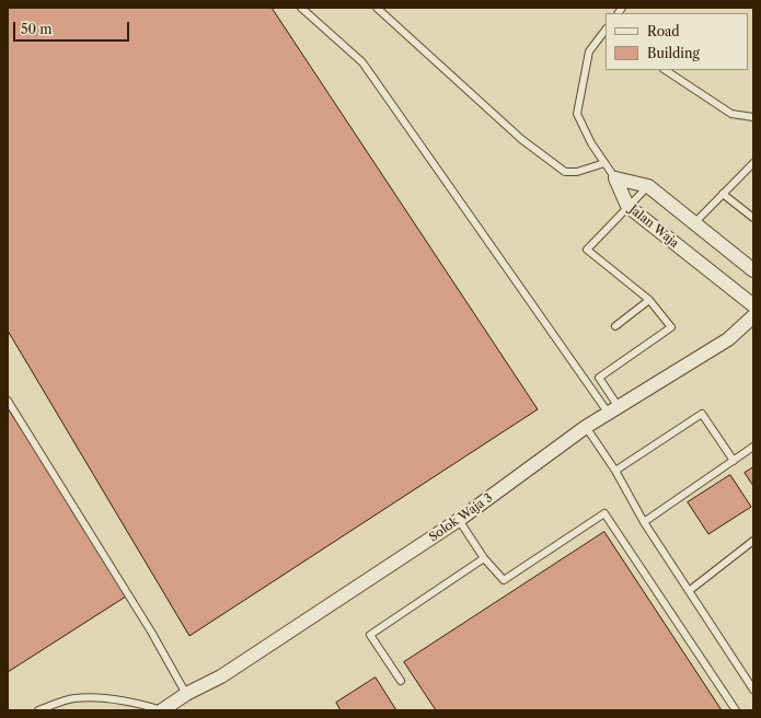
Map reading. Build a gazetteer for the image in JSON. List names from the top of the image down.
{
  "streets": {
    "street": ["Jalan Waja", "Solok Waja 3"]
  },
  "legend": ["Road", "Building"],
  "scale_bar": "50 m"
}
